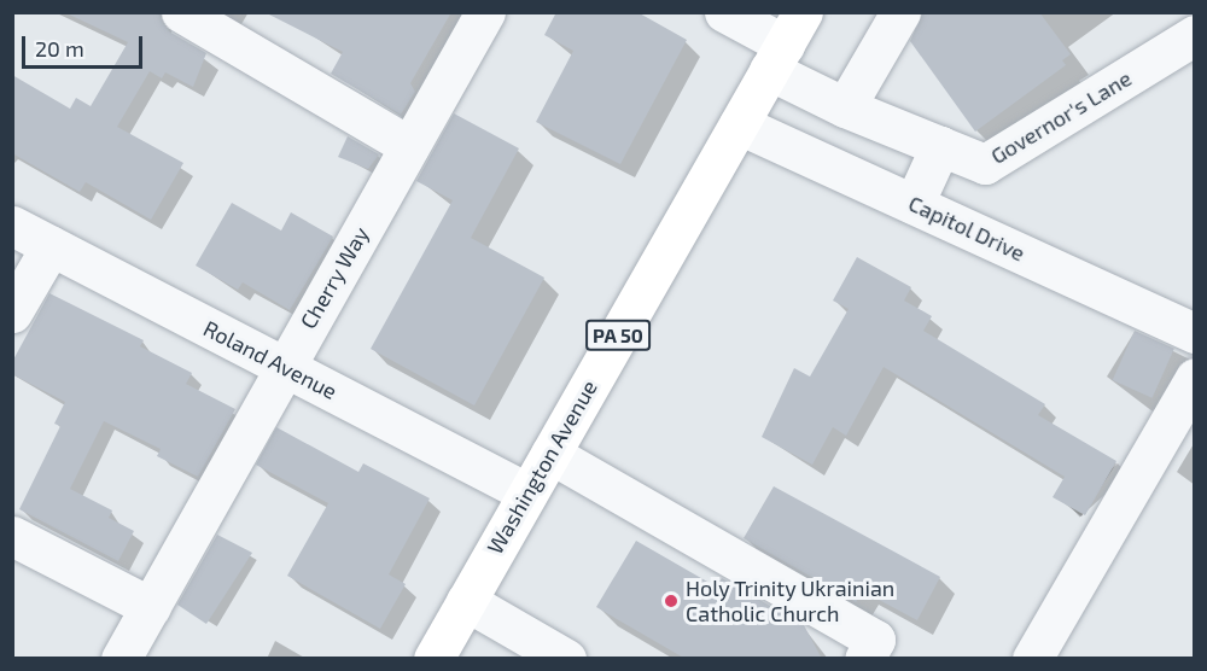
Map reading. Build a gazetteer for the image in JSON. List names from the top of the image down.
{
  "streets": {
    "main road": ["PA 50", "Washington Avenue"],
    "street": [
      "Governor's Lane",
      "Capitol Drive",
      "Cherry Way",
      "Roland Avenue"
    ]
  },
  "crossings": [
    ["Capitol Drive", "Washington Avenue"],
    ["Cherry Way", "Roland Avenue"],
    ["Roland Avenue", "Washington Avenue"]
  ],
  "places": ["Holy Trinity Ukrainian Catholic Church"],
  "scale_bar": "20 m"
}
